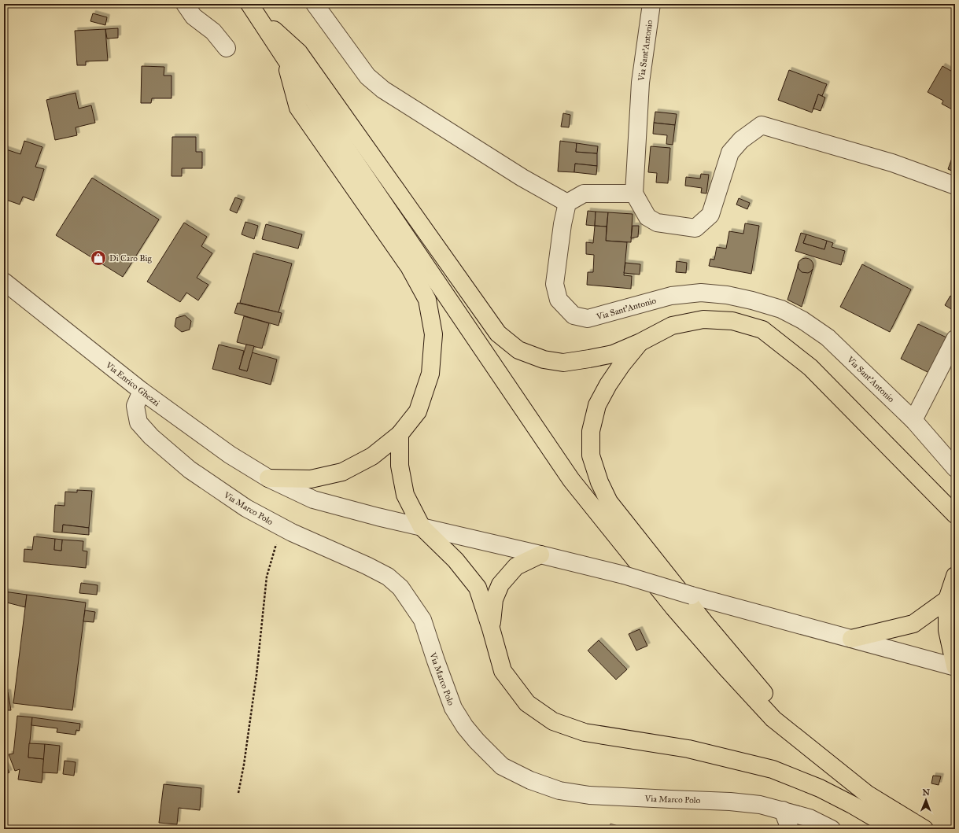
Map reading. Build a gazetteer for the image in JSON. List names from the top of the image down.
{
  "streets": {
    "street": ["Via Sant'Antonio", "Via Enrico Ghezzi", "Via Marco Polo"]
  },
  "crossings": [
    ["Via Enrico Ghezzi", "Via Marco Polo"]
  ],
  "places": {
    "shop": ["Di Caro Big"]
  },
  "north": "top"
}
